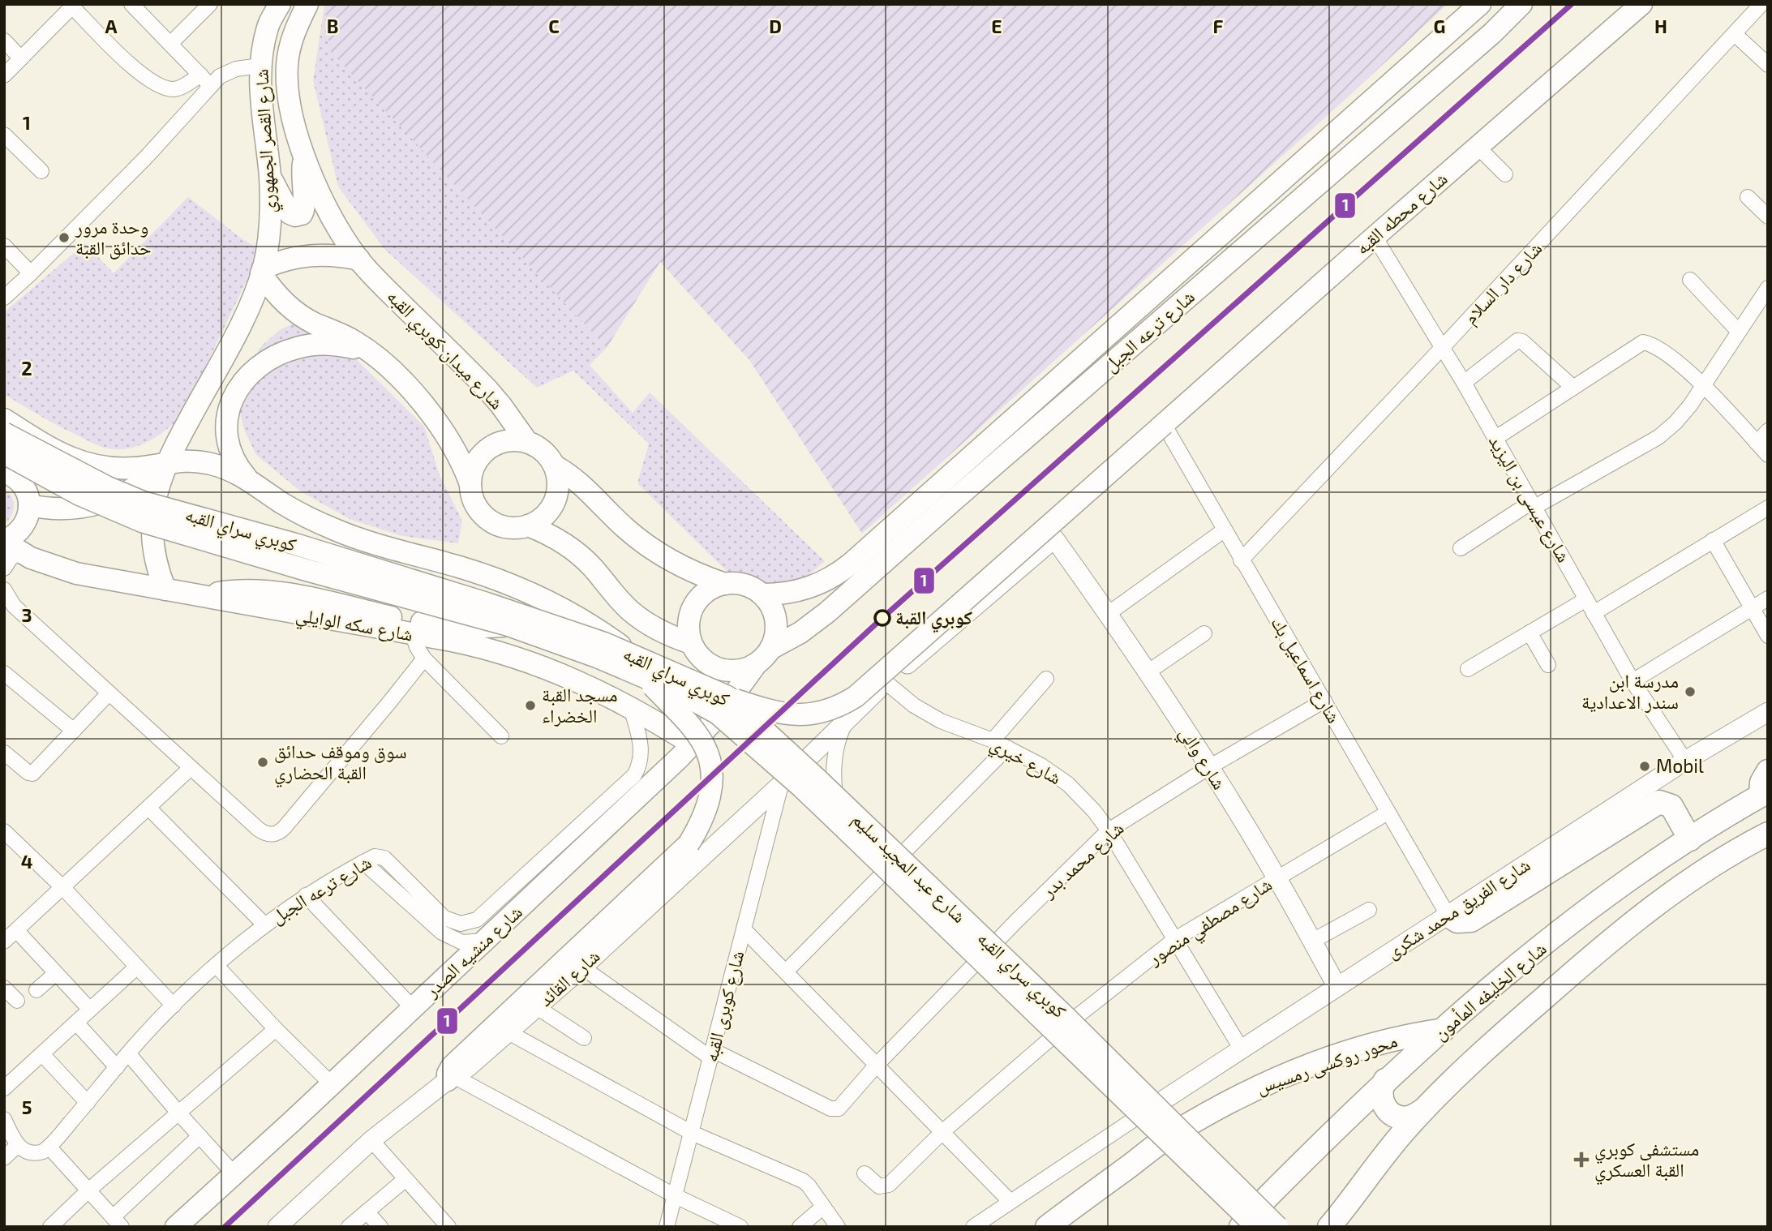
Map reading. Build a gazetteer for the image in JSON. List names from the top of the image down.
{
  "streets": {
    "main road": [
      "شارع القصر الجمهوري",
      "شارع محطه القبه",
      "شارع ترعه الجبل",
      "شارع ميدان كوبري القبه",
      "كوبري سراي القبه",
      "شارع سكه الوايلي",
      "شارع منشيه الصدر",
      "شارع الخليفه المأمون",
      "محور روكسى رمسيس"
    ],
    "street": [
      "شارع دار السلام",
      "شارع عيسى بن اليزيد",
      "شارع اسماعيل بك",
      "شارع والي",
      "شارع خيري",
      "شارع محمد بدر",
      "شارع عبد المجيد سليم",
      "شارع الفريق محمد شكرى",
      "شارع مصطفي منصور",
      "شارع القائد",
      "شارع كوبرى القبه"
    ]
  },
  "crossings": [
    ["شارع القصر الجمهوري", "شارع ميدان كوبري القبه"],
    ["شارع القصر الجمهوري", "شارع سكه الوايلي"],
    ["شارع محطه القبه", "شارع عيسى بن اليزيد"],
    ["شارع محطه القبه", "كوبري سراي القبه"],
    ["شارع محطه القبه", "شارع اسماعيل بك"],
    ["شارع دار السلام", "شارع عيسى بن اليزيد"],
    ["شارع دار السلام", "شارع اسماعيل بك"],
    ["شارع ترعه الجبل", "شارع سكه الوايلي"],
    ["شارع ترعه الجبل", "شارع منشيه الصدر"],
    ["شارع عيسى بن اليزيد", "شارع الفريق محمد شكرى"],
    ["شارع سكه الوايلي", "شارع منشيه الصدر"],
    ["شارع اسماعيل بك", "شارع محمد بدر"],
    ["شارع اسماعيل بك", "شارع الفريق محمد شكرى"],
    ["شارع اسماعيل بك", "شارع مصطفي منصور"],
    ["شارع والي", "شارع خيري"],
    ["شارع والي", "شارع محمد بدر"],
    ["شارع والي", "شارع الفريق محمد شكرى"],
    ["شارع والي", "شارع مصطفي منصور"],
    ["شارع خيري", "شارع محمد بدر"],
    ["شارع خيري", "شارع الفريق محمد شكرى"],
    ["شارع خيري", "شارع مصطفي منصور"],
    ["شارع محمد بدر", "شارع عبد المجيد سليم"],
    ["شارع محمد بدر", "شارع كوبرى القبه"],
    ["شارع عبد المجيد سليم", "شارع الفريق محمد شكرى"],
    ["شارع عبد المجيد سليم", "شارع مصطفي منصور"],
    ["شارع عبد المجيد سليم", "شارع القائد"],
    ["شارع عبد المجيد سليم", "شارع كوبرى القبه"],
    ["شارع القائد", "شارع كوبرى القبه"],
    ["شارع الخليفه المأمون", "محور روكسى رمسيس"]
  ],
  "places": {
    "other": [
      "وحدة مرور حدائق القبة",
      "كوبري القبة",
      "مدرسة ابن سندر الاعدادية",
      "مسجد القبة الخضراء",
      "سوق وموقف حدائق القبة الحضاري",
      "Mobil"
    ],
    "health": ["مستشفى كوبري القبة العسكري"]
  },
  "lines": ["transit line 1"],
  "grid": {
    "columns": [
      "A",
      "B",
      "C",
      "D",
      "E",
      "F",
      "G",
      "H"
    ],
    "rows": [
      "1",
      "2",
      "3",
      "4",
      "5"
    ]
  }
}
